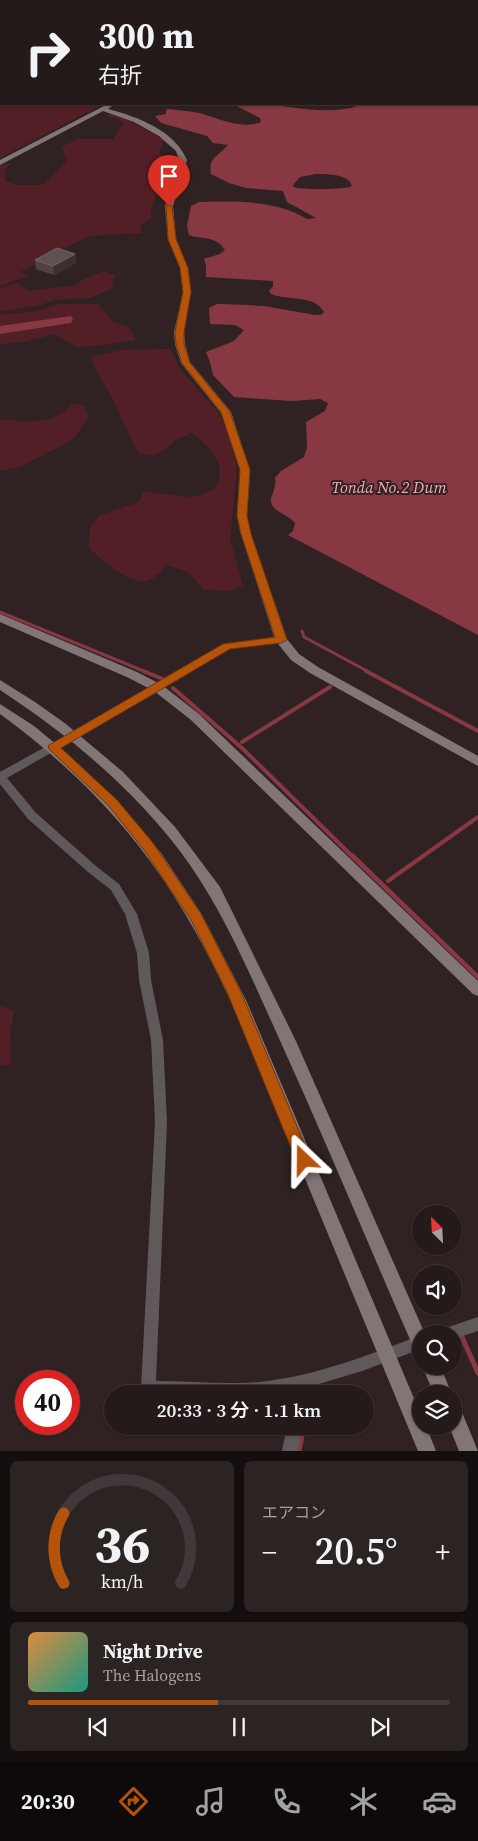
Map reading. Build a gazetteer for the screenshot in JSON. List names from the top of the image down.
{
  "water": ["Tonda No.2 Dum"],
  "north": "top left",
  "page": {
    "turn": ["300 m", "右折"],
    "limit": "40",
    "trip": "20:33 · 3 分 · 1.1 km",
    "tile": "エアコン",
    "heat": ["−", "20.5°", "+"],
    "song": ["Night Drive", "The Halogens"],
    "tabs": "20:30",
    "gauge": ["36", "km/h"]
  }
}
